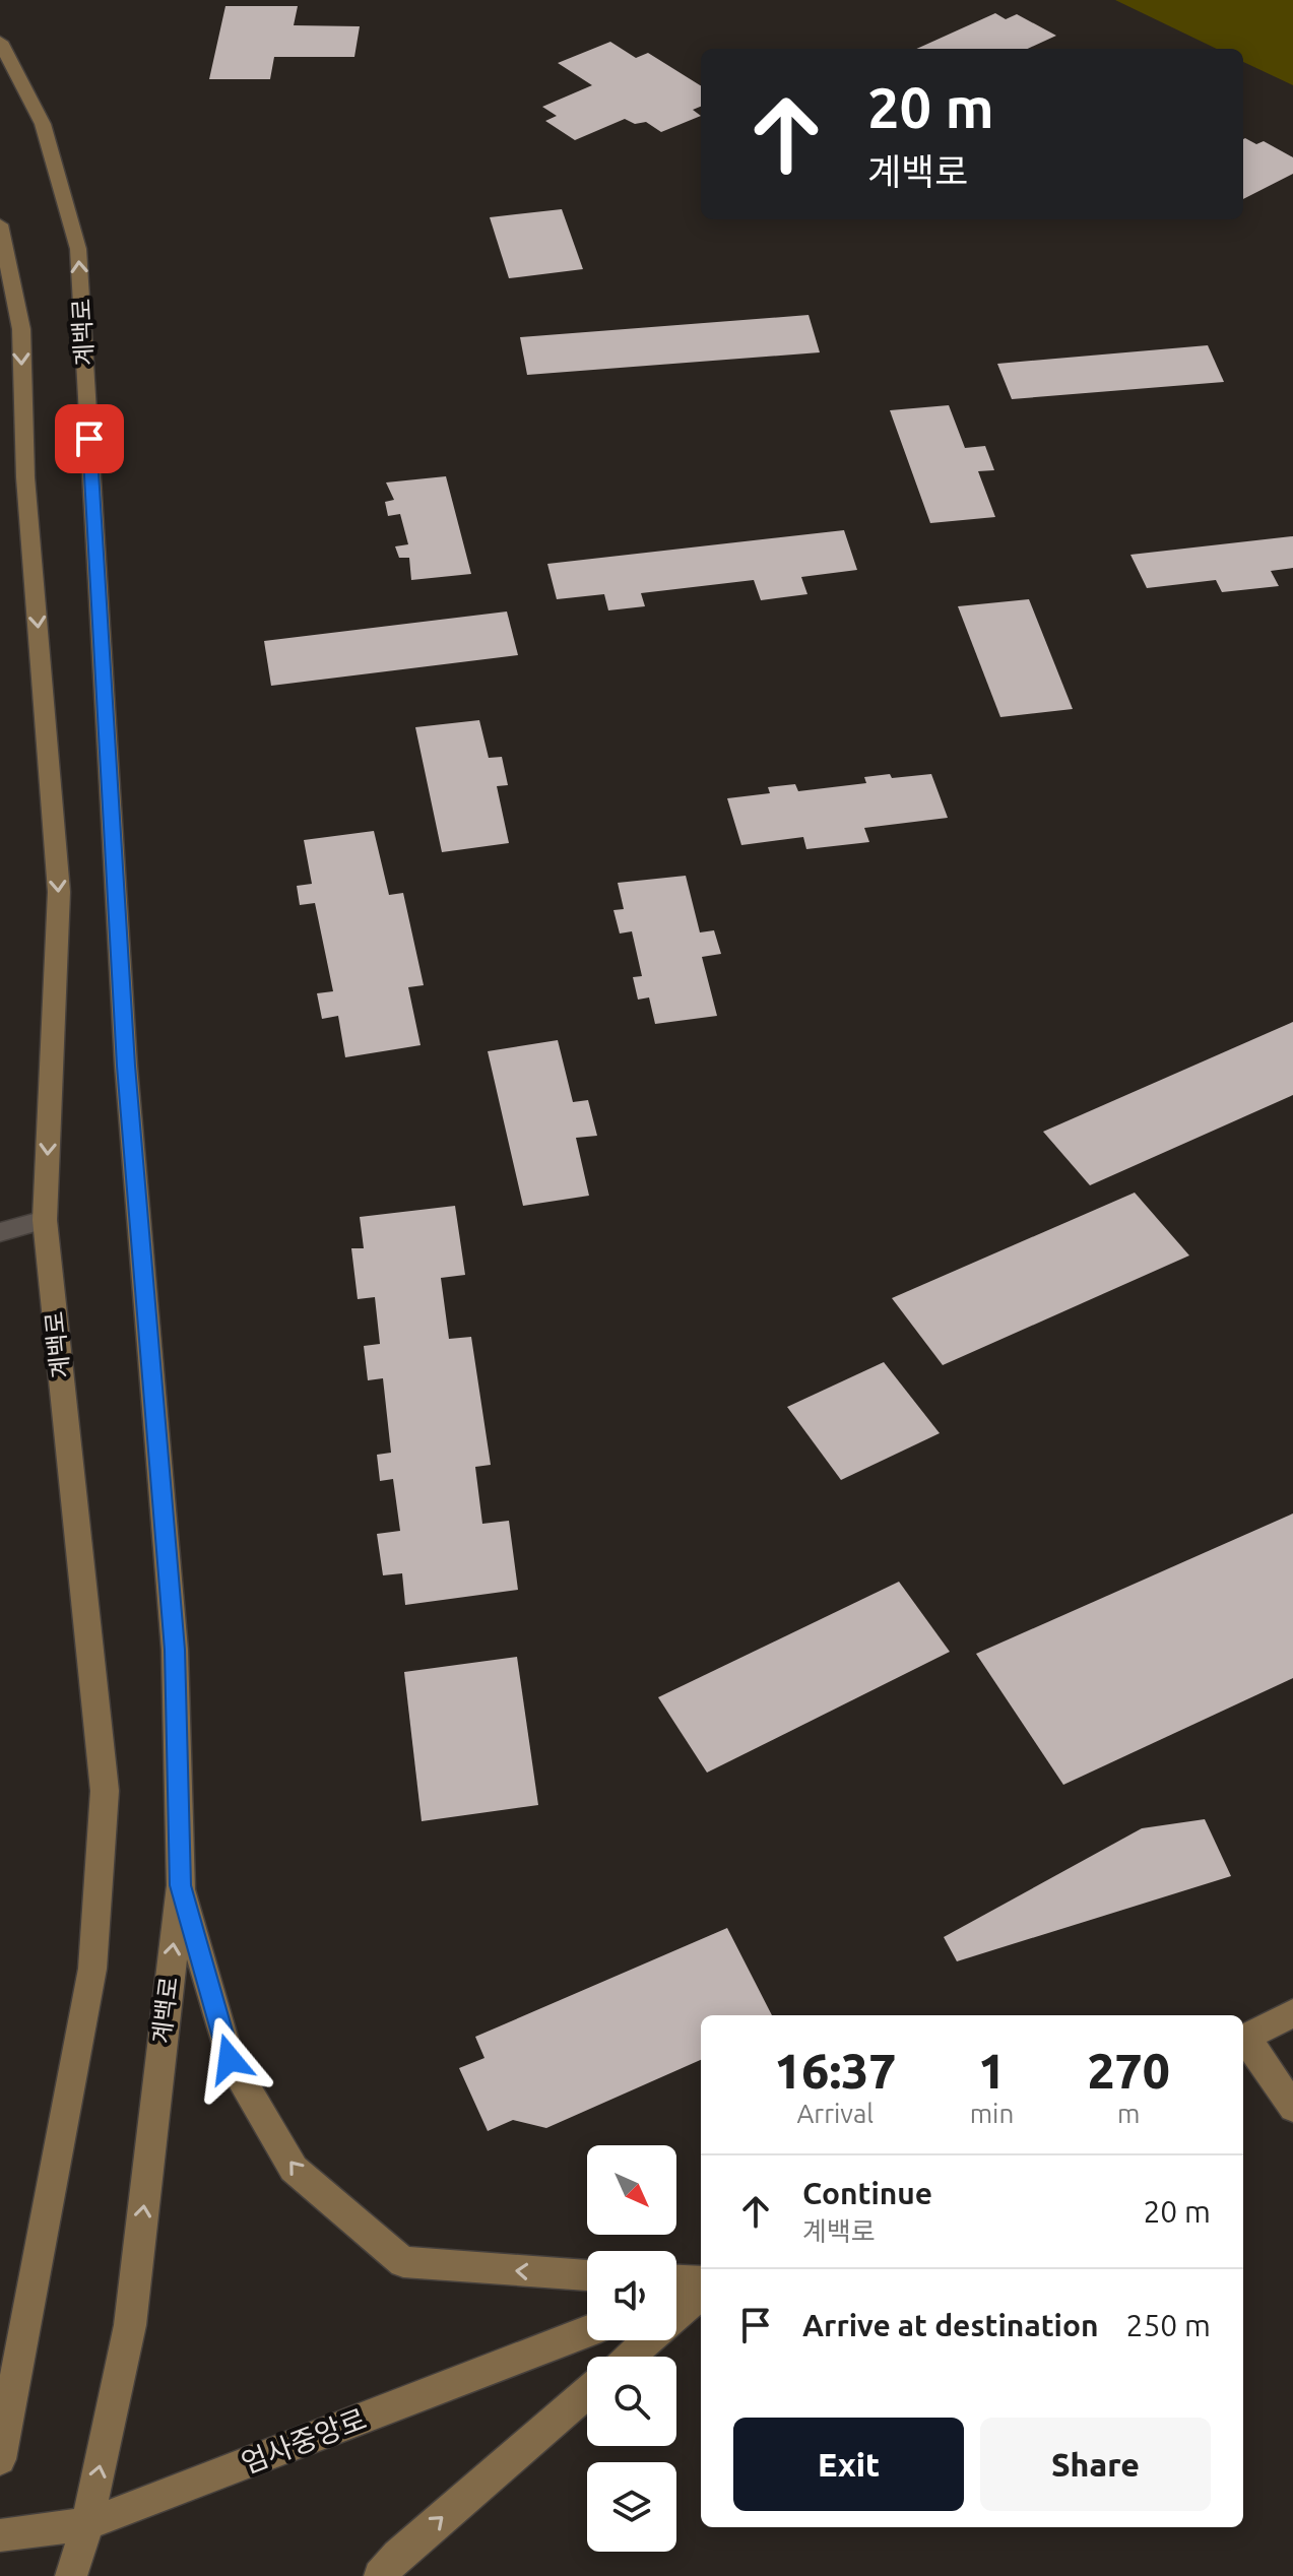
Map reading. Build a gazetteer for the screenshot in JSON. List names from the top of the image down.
{
  "streets": {
    "street": ["계백로", "엄사중앙로"]
  },
  "crossings": [
    ["계백로", "엄사중앙로"]
  ],
  "north": "bottom right",
  "page": {
    "turn": ["20 m", "계백로"],
    "eta": [
      "16:37",
      "Arrival",
      "1",
      "min",
      "270",
      "m"
    ],
    "list": [
      {
        "name": "Continue",
        "note": "계백로",
        "value": "20 m"
      },
      {
        "name": "Arrive at destination",
        "value": "250 m"
      }
    ],
    "buttons": ["Exit", "Share"]
  }
}
